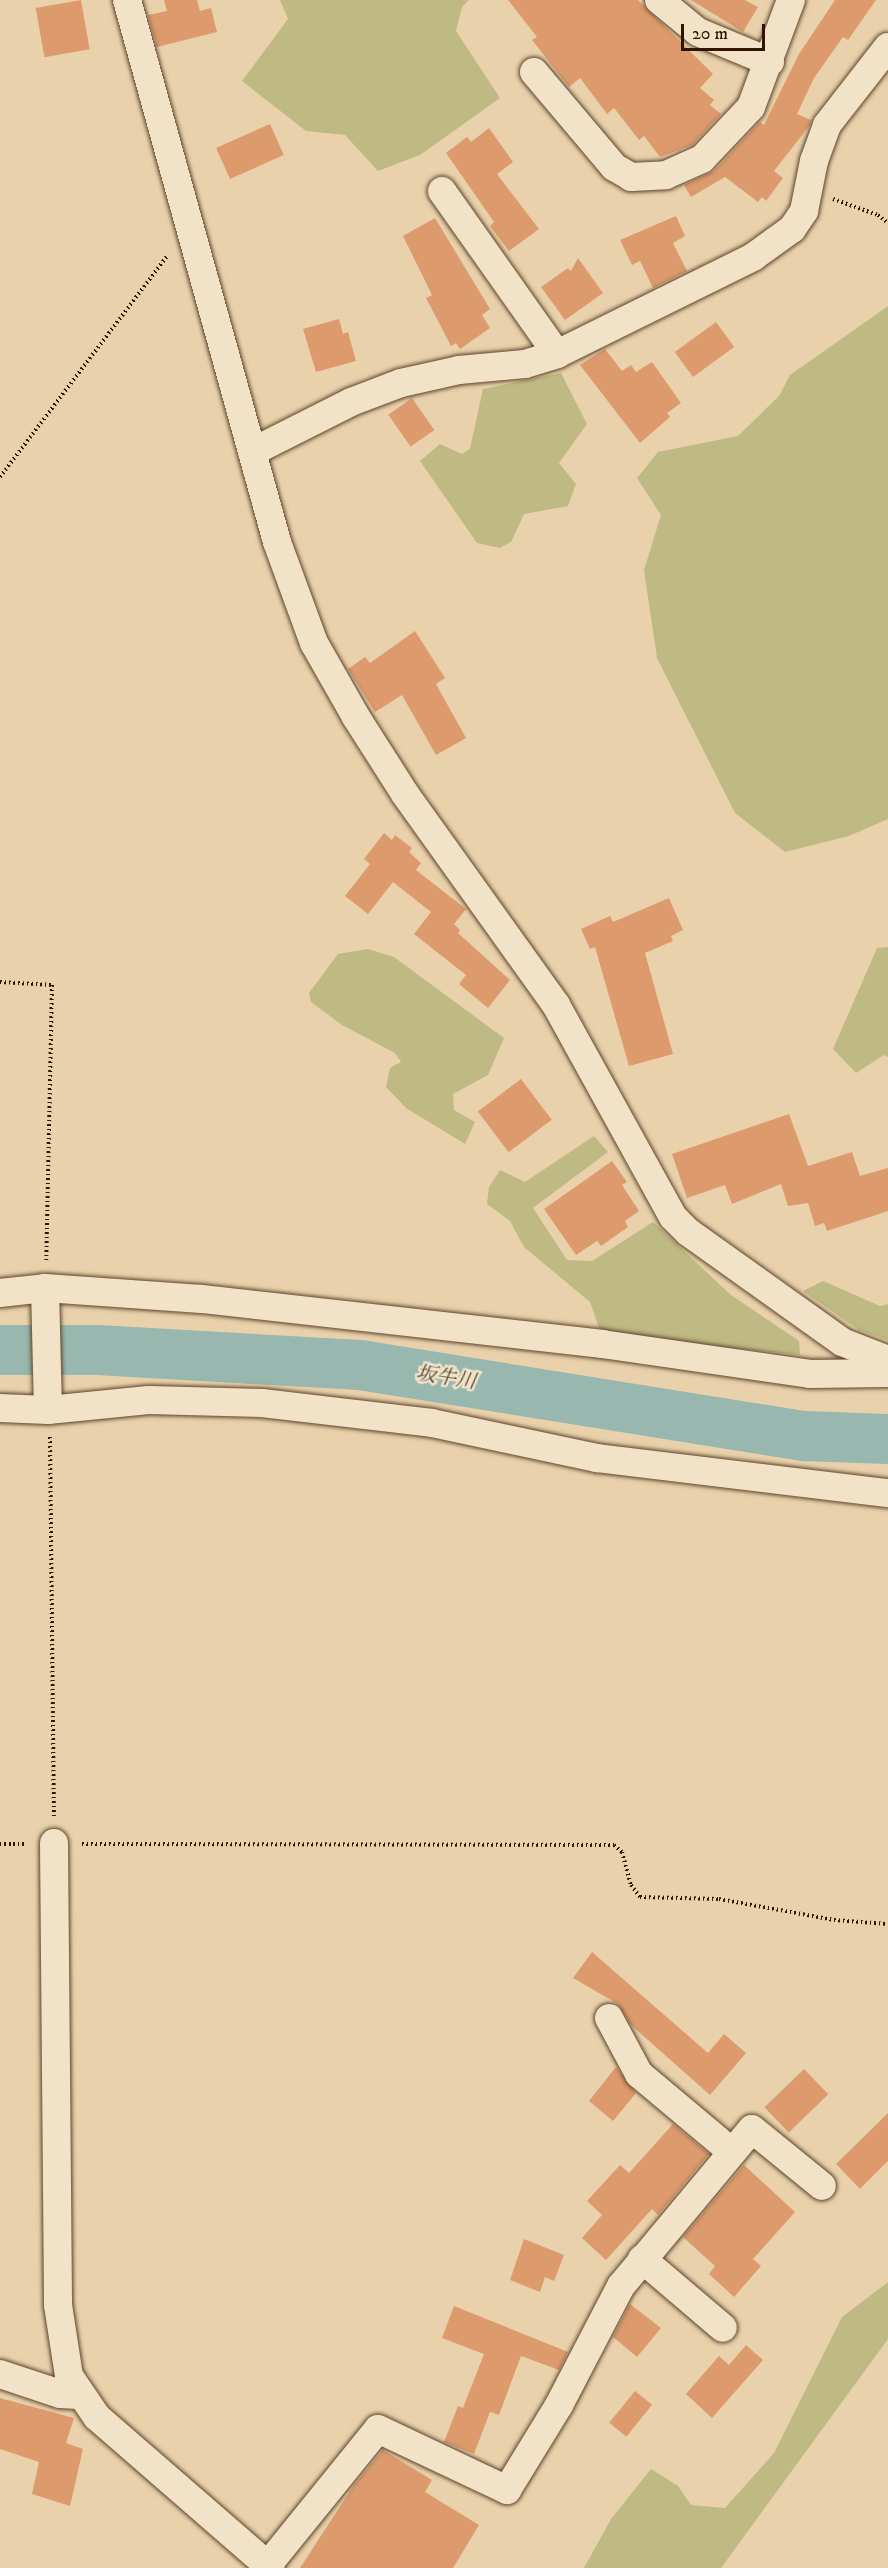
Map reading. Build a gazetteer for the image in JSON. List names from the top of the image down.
{
  "water": ["坂牛川"],
  "scale_bar": "20 m"
}
